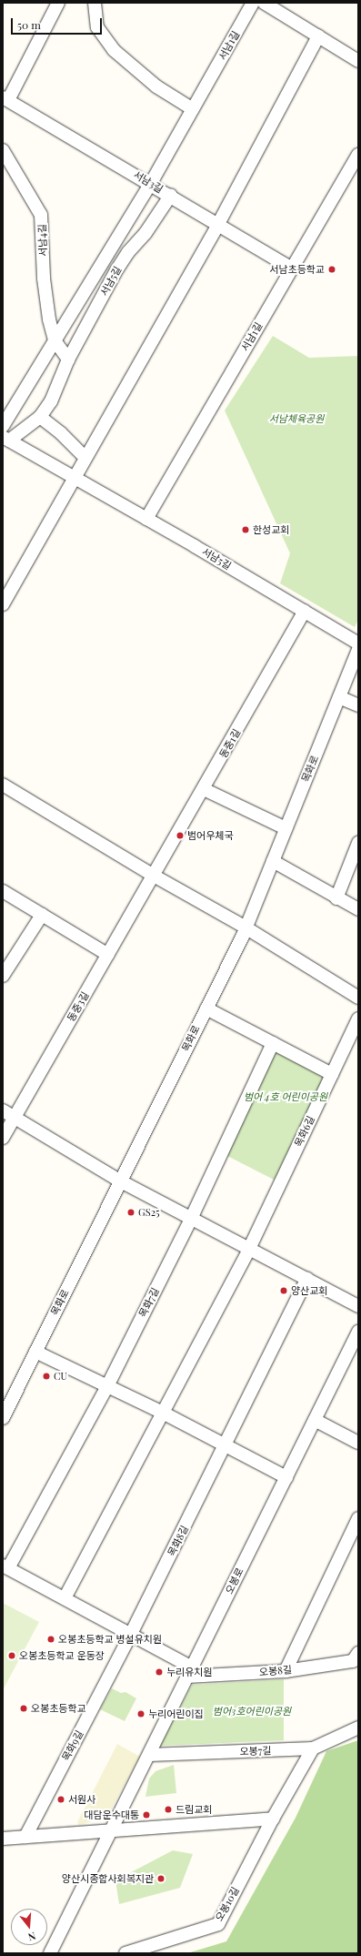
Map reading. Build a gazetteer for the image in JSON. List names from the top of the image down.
{
  "streets": {
    "street": [
      "서남1길",
      "서남3길",
      "서남4길",
      "서남5길",
      "동중1길",
      "목화로",
      "동중3길",
      "목화6길",
      "목화7길",
      "목화8길",
      "오봉로",
      "오봉8길",
      "목화9길",
      "오봉7길",
      "오봉10길"
    ]
  },
  "crossings": [
    ["서남1길", "서남3길"],
    ["서남1길", "서남5길"],
    ["서남3길", "서남5길"],
    ["서남4길", "서남5길"],
    ["서남5길", "동중1길"],
    ["동중1길", "동중3길"],
    ["목화8길", "목화9길"],
    ["오봉로", "오봉8길"],
    ["오봉로", "오봉7길"],
    ["오봉7길", "오봉10길"]
  ],
  "parks": ["서남체육공원", "범어 4호 어린이공원", "범어3호어린이공원"],
  "places": [
    "서남초등학교",
    "한성교회",
    "범어우체국",
    "GS25",
    "양산교회",
    "CU",
    "오봉초등학교 병설유치원",
    "오봉초등학교 운동장",
    "누리유치원",
    "오봉초등학교",
    "누리어린이집",
    "서원사",
    "드림교회",
    "대담운수대통",
    "양산시종합사회복지관"
  ],
  "scale_bar": "50 m",
  "north": "bottom"
}
